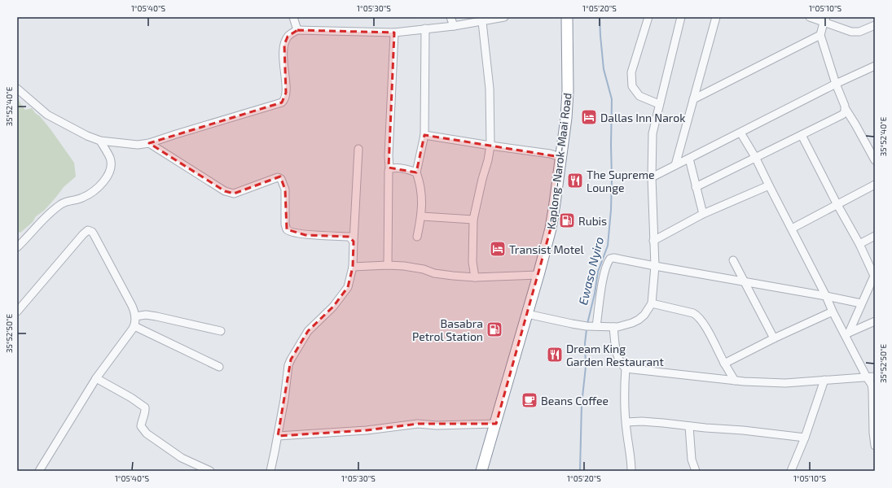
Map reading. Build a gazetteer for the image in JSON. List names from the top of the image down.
{
  "streets": {
    "highway": ["Kaplong-Narok-Maai Road"]
  },
  "water": ["Ewaso Nyiro"],
  "places": {
    "hotel": ["Dallas Inn Narok", "Transist Motel"],
    "restaurant": ["The Supreme Lounge", "Dream King Garden Restaurant"],
    "fuel station": ["Rubis", "Basabra Petrol Station"],
    "cafe": ["Beans Coffee"]
  },
  "coordinates": [
    "1°05'40\"S",
    "1°05'30\"S",
    "1°05'20\"S",
    "1°05'10\"S",
    "35°52'40\"E",
    "35°52'50\"E"
  ]
}
